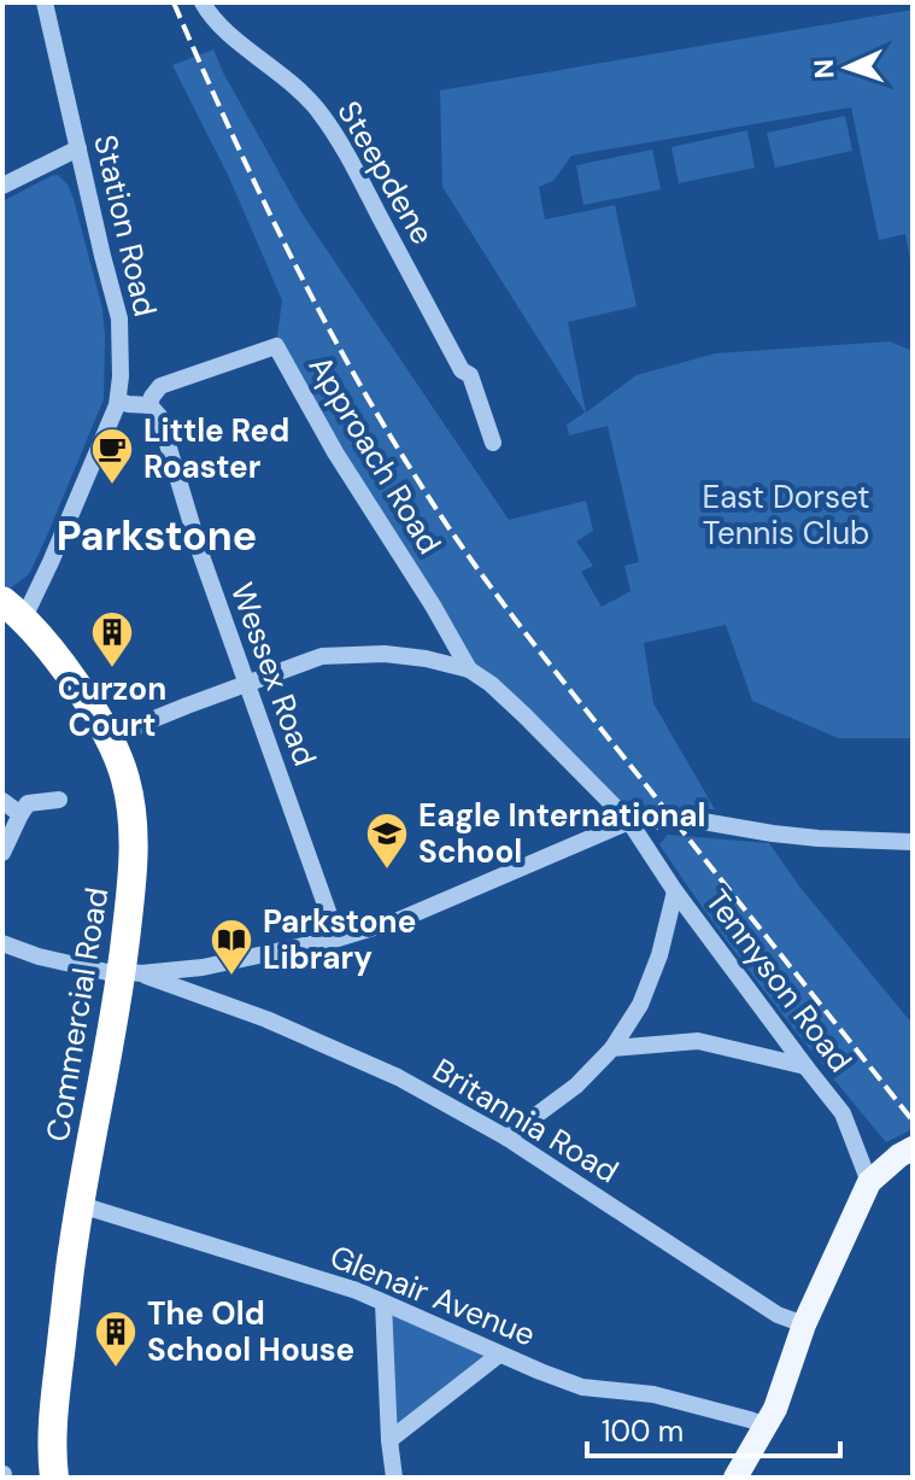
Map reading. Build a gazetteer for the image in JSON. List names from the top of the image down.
{
  "streets": {
    "highway": ["Commercial Road"],
    "street": [
      "Steepdene",
      "Station Road",
      "Approach Road",
      "Wessex Road",
      "Tennyson Road",
      "Britannia Road",
      "Glenair Avenue"
    ]
  },
  "crossings": [
    ["Station Road", "Commercial Road"],
    ["Approach Road", "Wessex Road"],
    ["Approach Road", "Tennyson Road"],
    ["Commercial Road", "Britannia Road"],
    ["Commercial Road", "Glenair Avenue"]
  ],
  "districts": ["Parkstone"],
  "parks": ["East Dorset Tennis Club"],
  "places": {
    "cafe": ["Little Red Roaster"],
    "building": ["Curzon Court", "The Old School House"],
    "school or university": ["Eagle International School"],
    "library": ["Parkstone Library"]
  },
  "scale_bar": "100 m",
  "north": "left"
}
